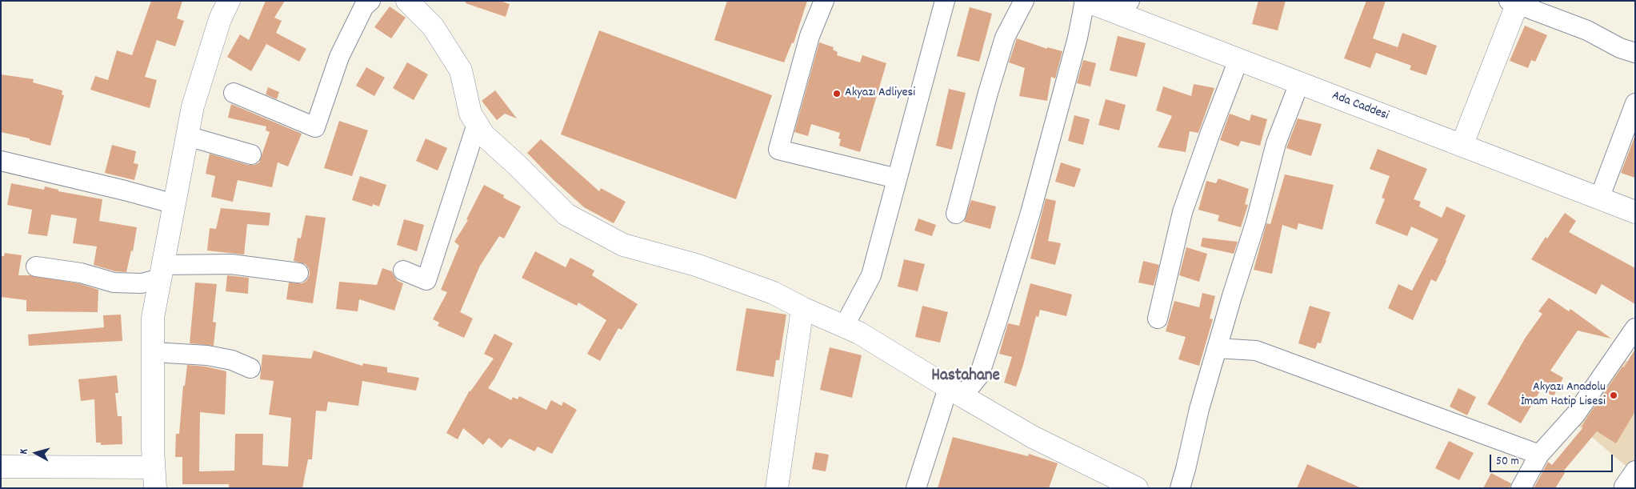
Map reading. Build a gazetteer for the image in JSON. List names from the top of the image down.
{
  "streets": {
    "street": ["Ada Caddesi"]
  },
  "districts": ["Hastahane"],
  "places": ["Akyazı Adliyesi", "Akyazı Anadolu İmam Hatip Lisesi"],
  "scale_bar": "50 m",
  "north": "left"
}
